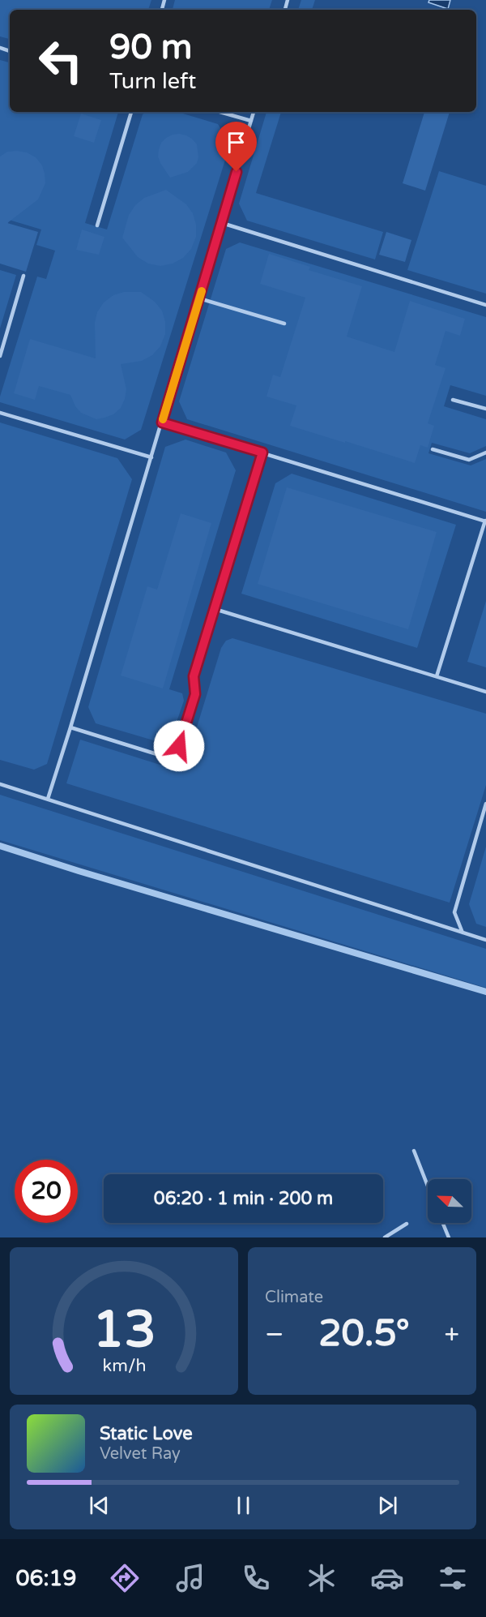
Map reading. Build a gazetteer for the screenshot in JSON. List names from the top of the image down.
{
  "north": "top left",
  "page": {
    "turn": ["90 m", "Turn left"],
    "limit": "20",
    "trip": "06:20 · 1 min · 200 m",
    "tile": "Climate",
    "heat": ["−", "20.5°", "+"],
    "song": ["Static Love", "Velvet Ray"],
    "tabs": "06:19",
    "gauge": ["13", "km/h"]
  }
}
